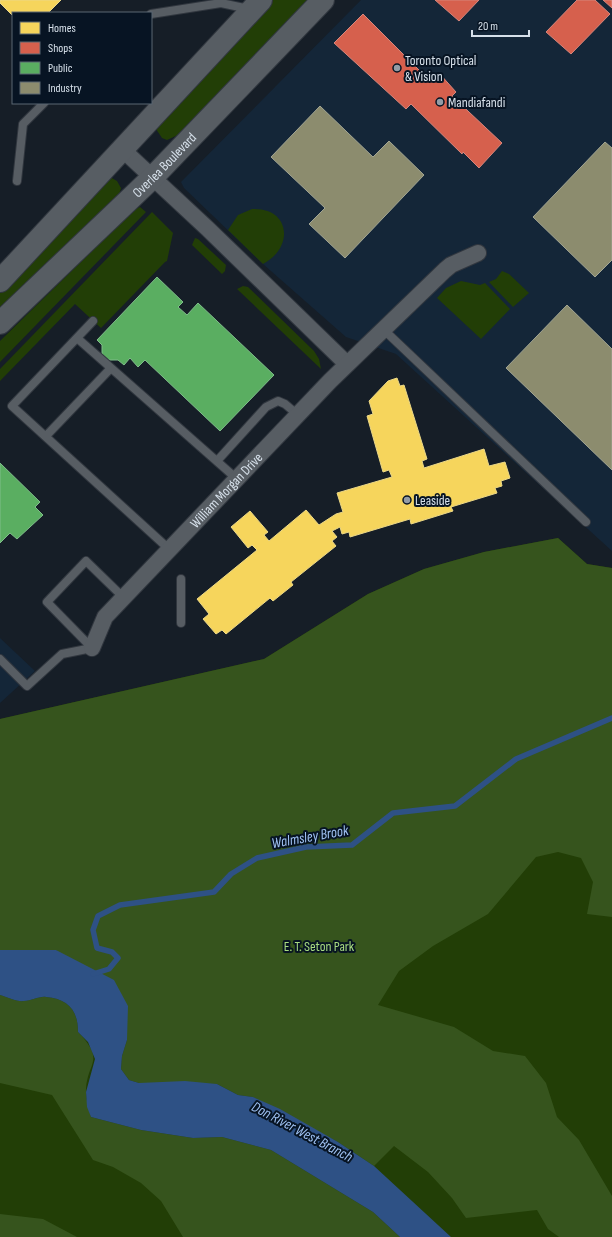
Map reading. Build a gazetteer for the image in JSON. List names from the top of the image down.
{
  "streets": {
    "main road": ["Overlea Boulevard"],
    "street": ["William Morgan Drive"]
  },
  "water": ["Walmsley Brook", "Don River West Branch"],
  "parks": ["E. T. Seton Park"],
  "places": ["Toronto Optical & Vision", "Mandiafandi", "Leaside"],
  "legend": [
    "Homes",
    "Shops",
    "Public",
    "Industry"
  ],
  "scale_bar": "20 m"
}
